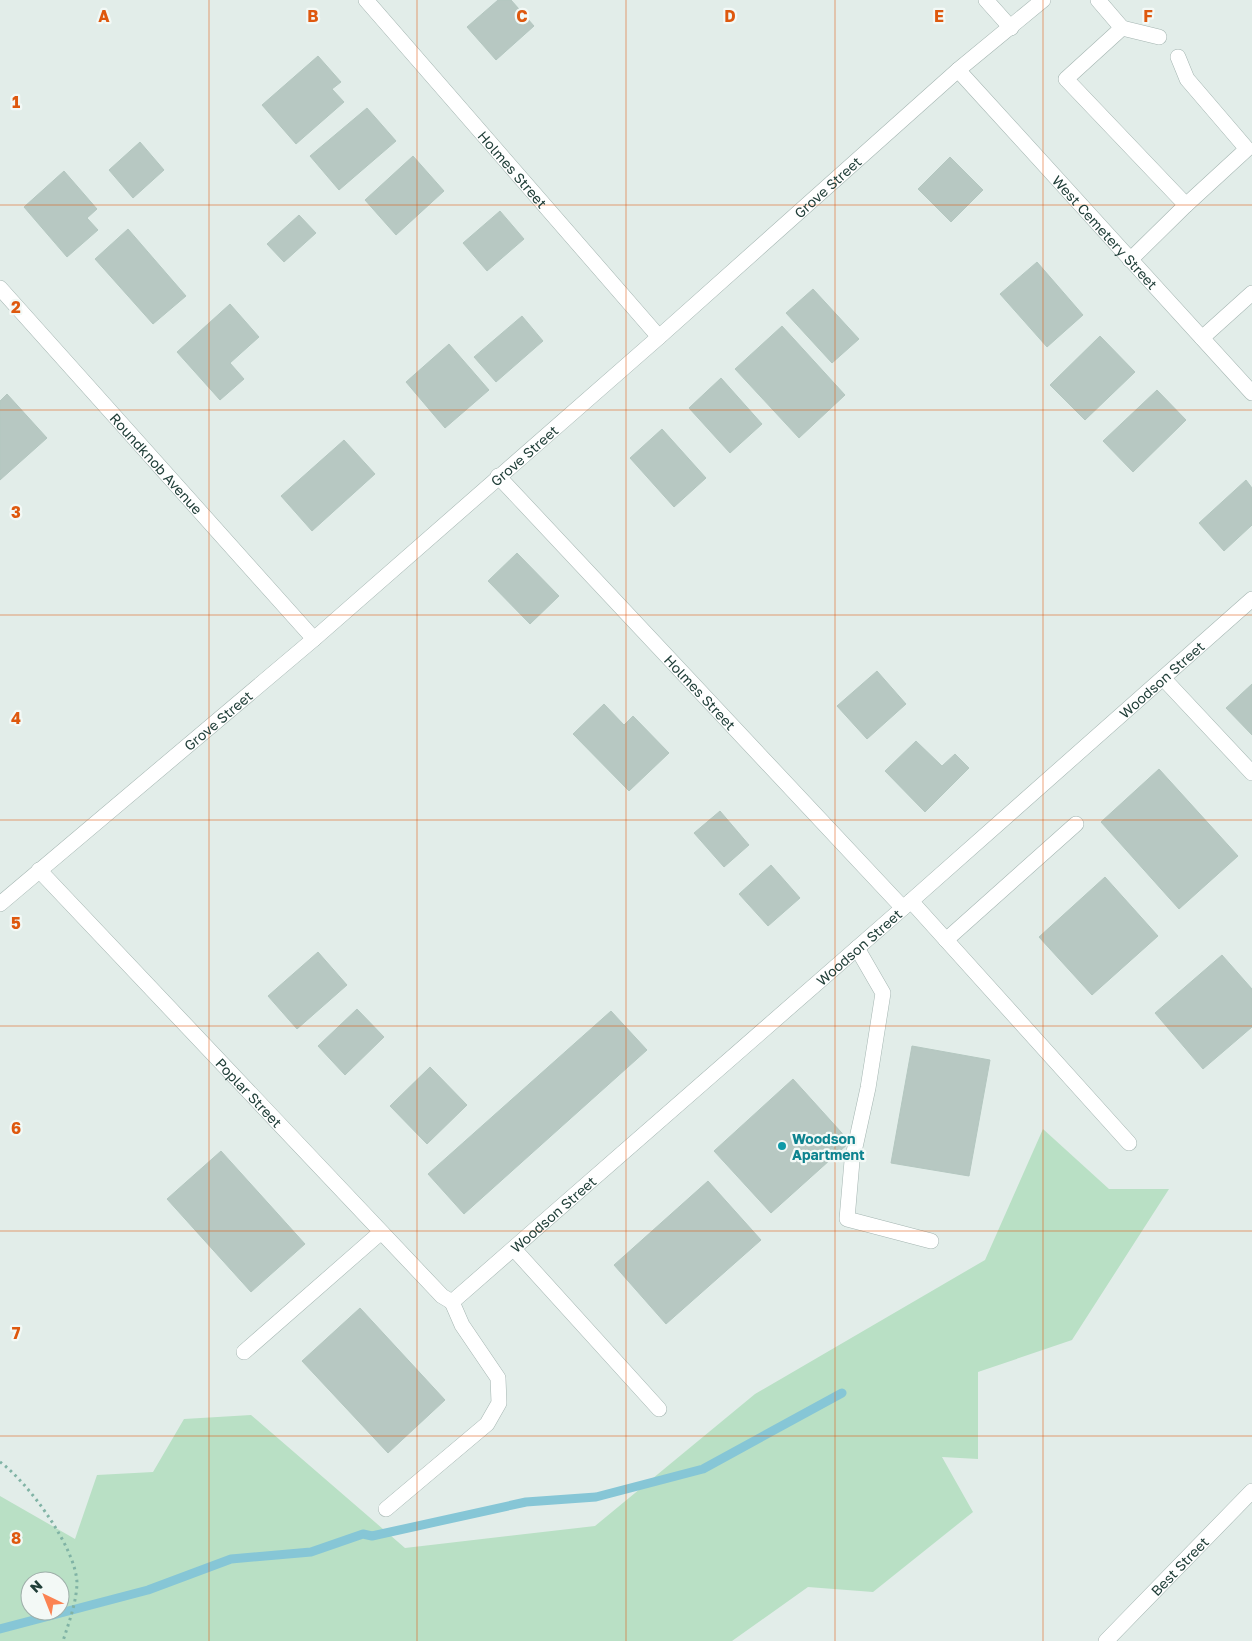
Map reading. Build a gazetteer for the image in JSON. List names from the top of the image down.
{
  "streets": {
    "street": [
      "Holmes Street",
      "Grove Street",
      "West Cemetery Street",
      "Roundknob Avenue",
      "Woodson Street",
      "Poplar Street",
      "Best Street"
    ]
  },
  "crossings": [
    ["Holmes Street", "Grove Street"],
    ["Holmes Street", "Woodson Street"],
    ["Grove Street", "West Cemetery Street"],
    ["Grove Street", "Roundknob Avenue"],
    ["Grove Street", "Poplar Street"],
    ["Woodson Street", "Poplar Street"]
  ],
  "places": ["Woodson Apartment"],
  "north": "top left",
  "grid": {
    "columns": [
      "A",
      "B",
      "C",
      "D",
      "E",
      "F"
    ],
    "rows": [
      "1",
      "2",
      "3",
      "4",
      "5",
      "6",
      "7",
      "8"
    ]
  }
}
